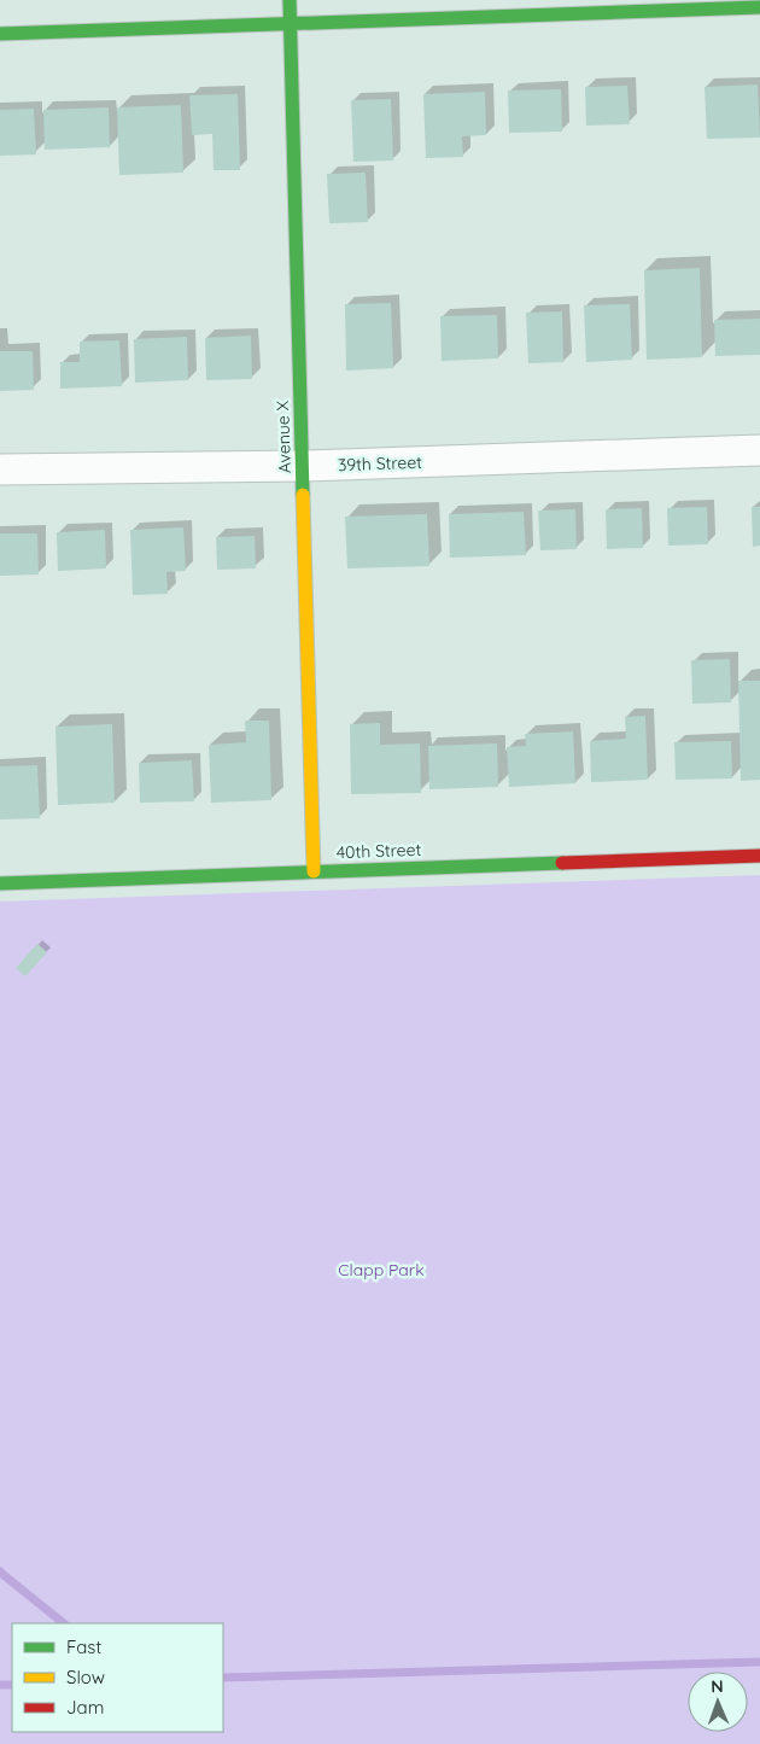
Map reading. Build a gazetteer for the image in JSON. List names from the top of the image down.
{
  "streets": {
    "street": ["Avenue X", "39th Street", "40th Street"]
  },
  "crossings": [
    ["Avenue X", "39th Street"],
    ["Avenue X", "40th Street"]
  ],
  "parks": ["Clapp Park"],
  "legend": ["Fast", "Slow", "Jam"],
  "north": "top"
}
